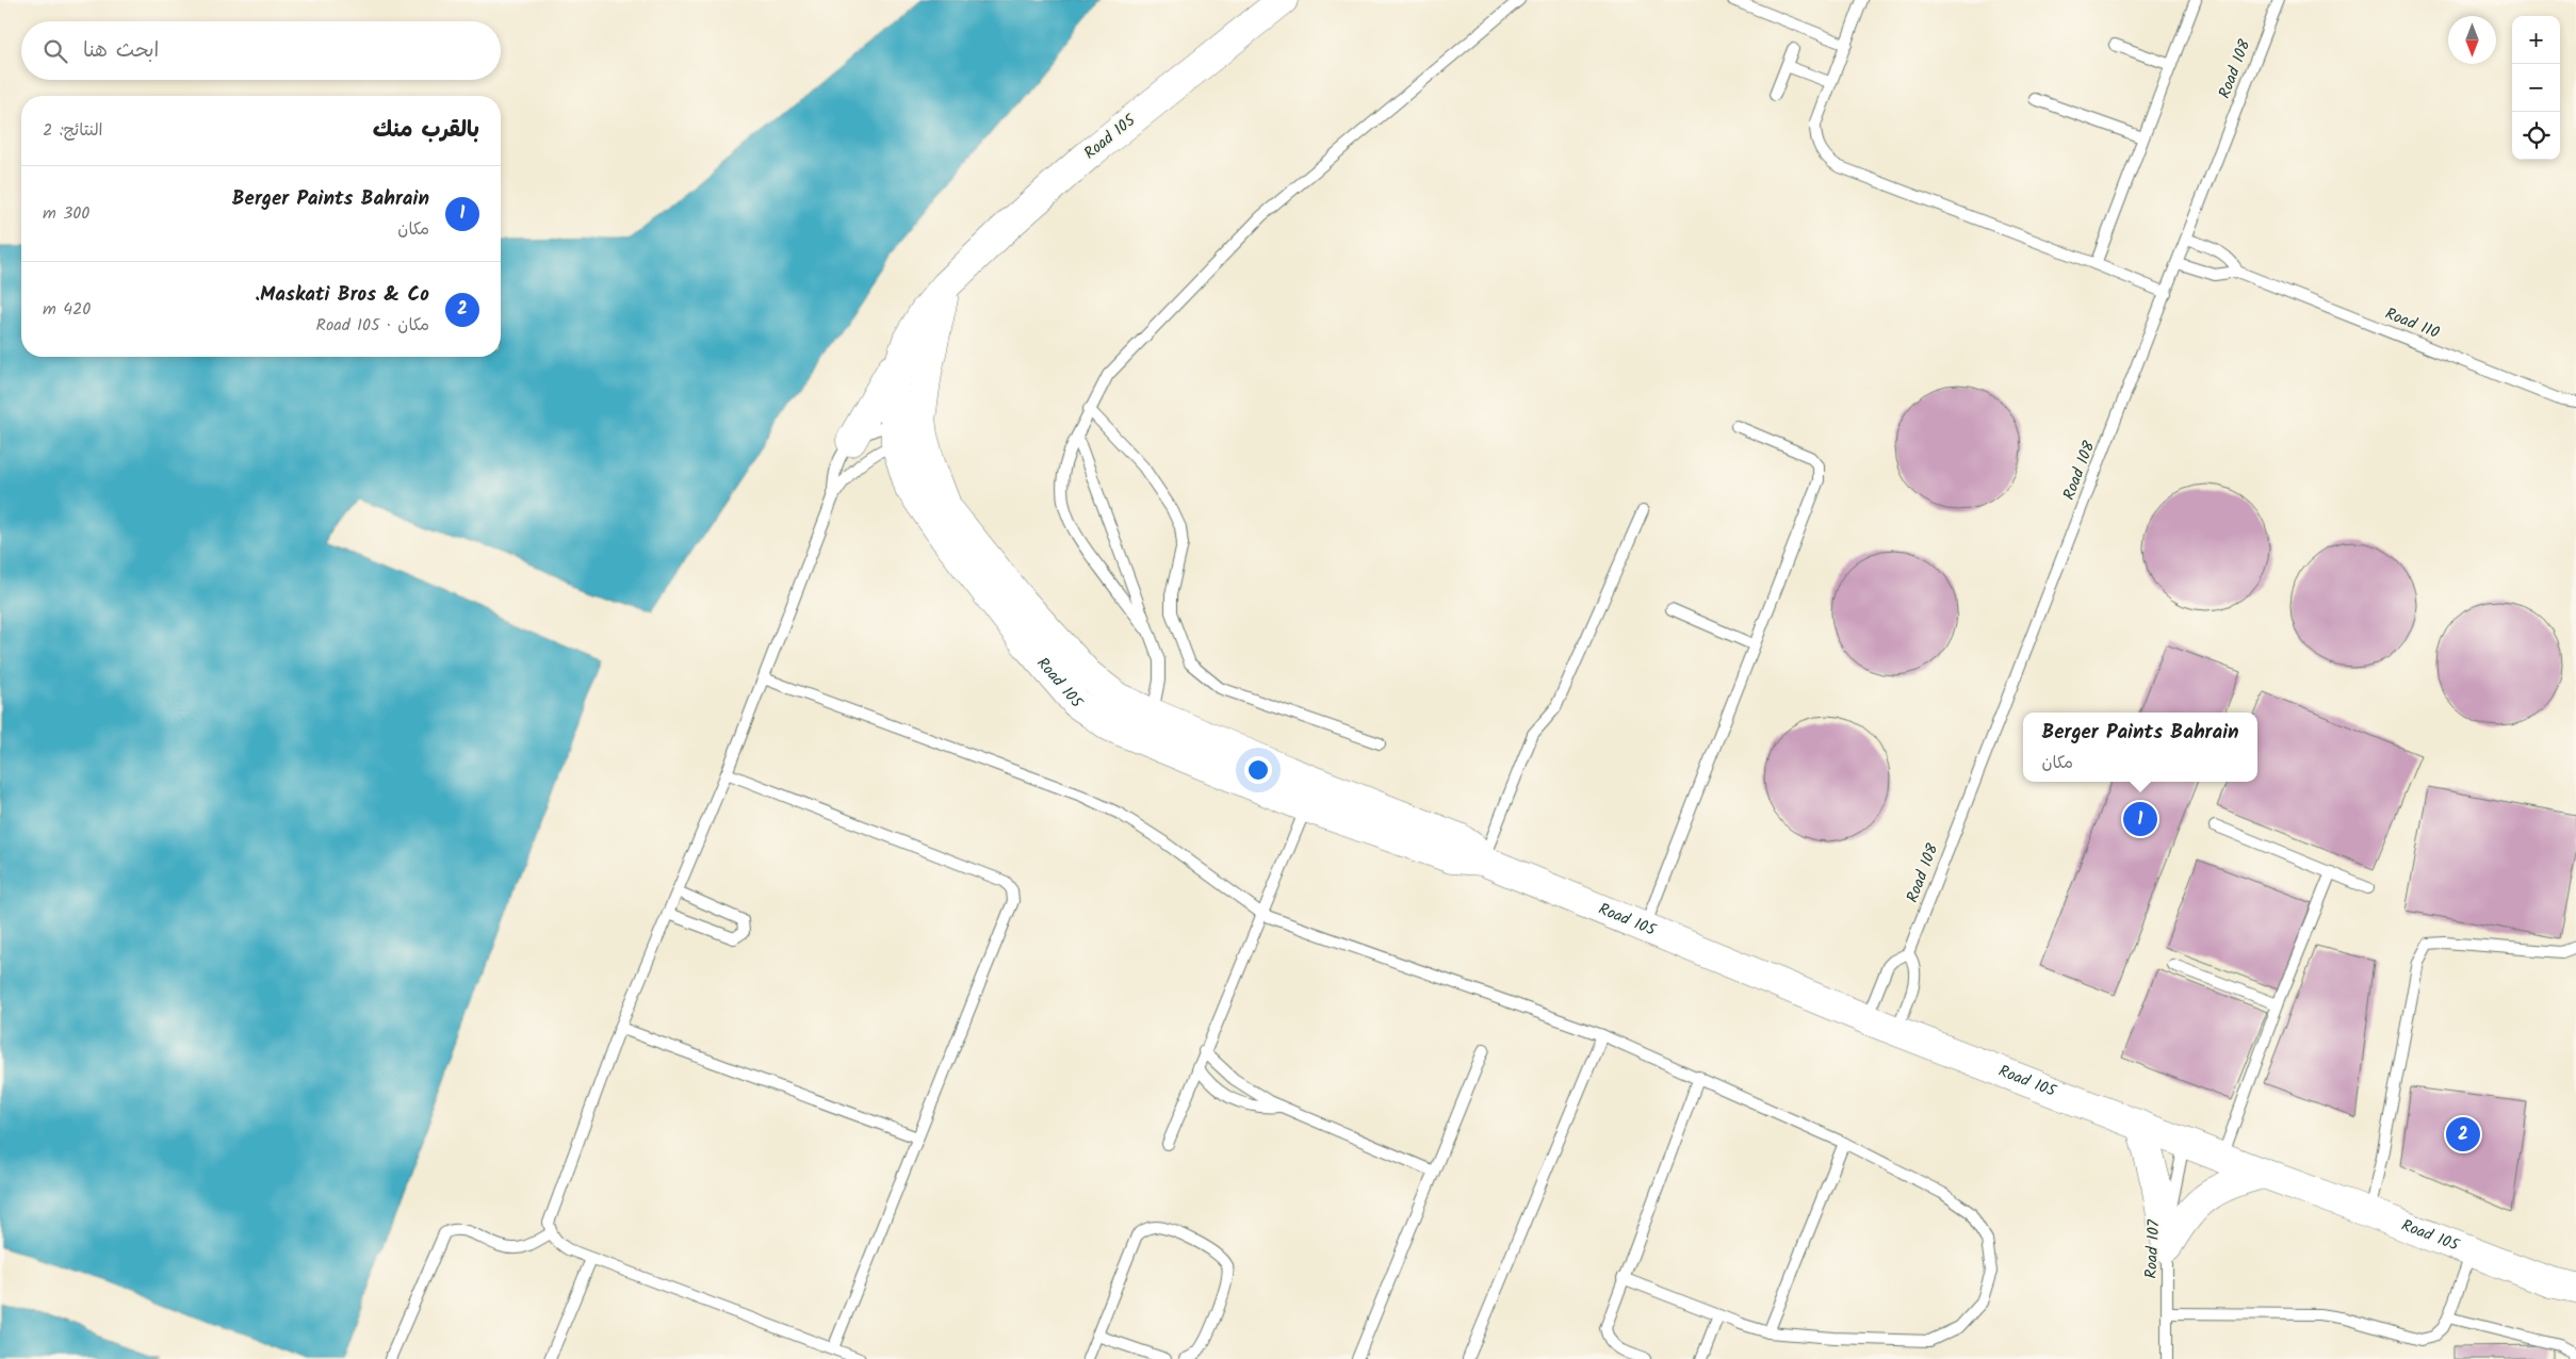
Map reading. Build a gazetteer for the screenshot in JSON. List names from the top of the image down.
{
  "streets": {
    "street": ["Road 105"],
    "lane": ["Road 108", "Road 110", "Road 107"]
  },
  "crossings": [
    ["Road 108", "Road 110"],
    ["Road 105", "Road 107"]
  ],
  "north": "bottom",
  "page": {
    "map_buttons": ["+", "−"],
    "search": "ابحث هنا",
    "heading": ["بالقرب منك", "النتائج: 2"],
    "list": [
      {
        "mark": "1",
        "name": "Berger Paints Bahrain",
        "note": "مكان",
        "value": "300 m"
      },
      {
        "mark": "2",
        "name": "Maskati Bros & Co.",
        "note": "مكان · Road 105",
        "value": "420 m"
      }
    ],
    "popup": ["Berger Paints Bahrain", "مكان"],
    "pins": ["1", "2"]
  }
}
